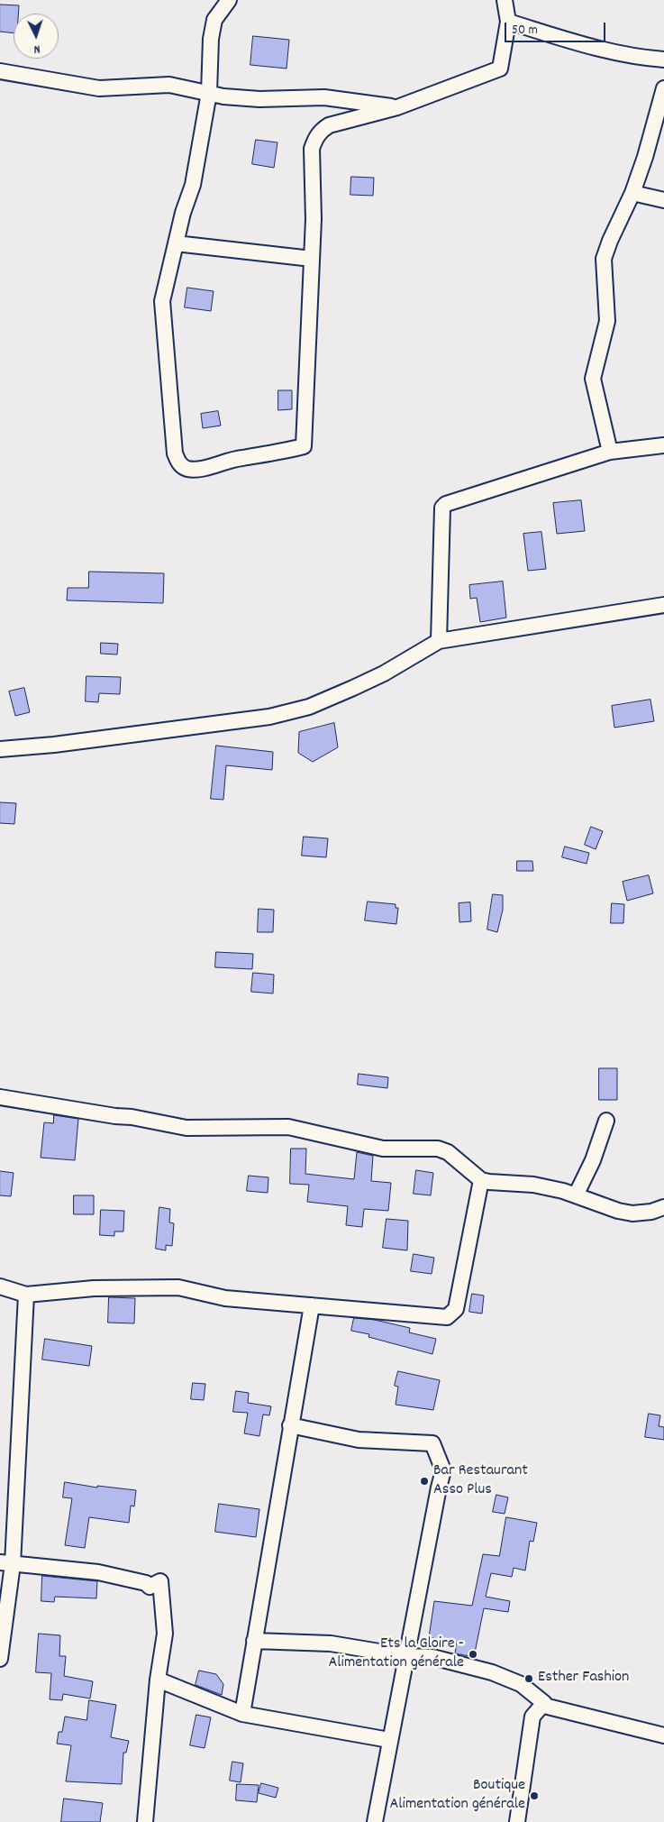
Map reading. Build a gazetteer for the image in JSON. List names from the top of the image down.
{
  "places": [
    "Bar Restaurant Asso Plus",
    "Ets la Gloire - Alimentation générale",
    "Esther Fashion",
    "Boutique Alimentation générale"
  ],
  "scale_bar": "50 m",
  "north": "bottom"
}
